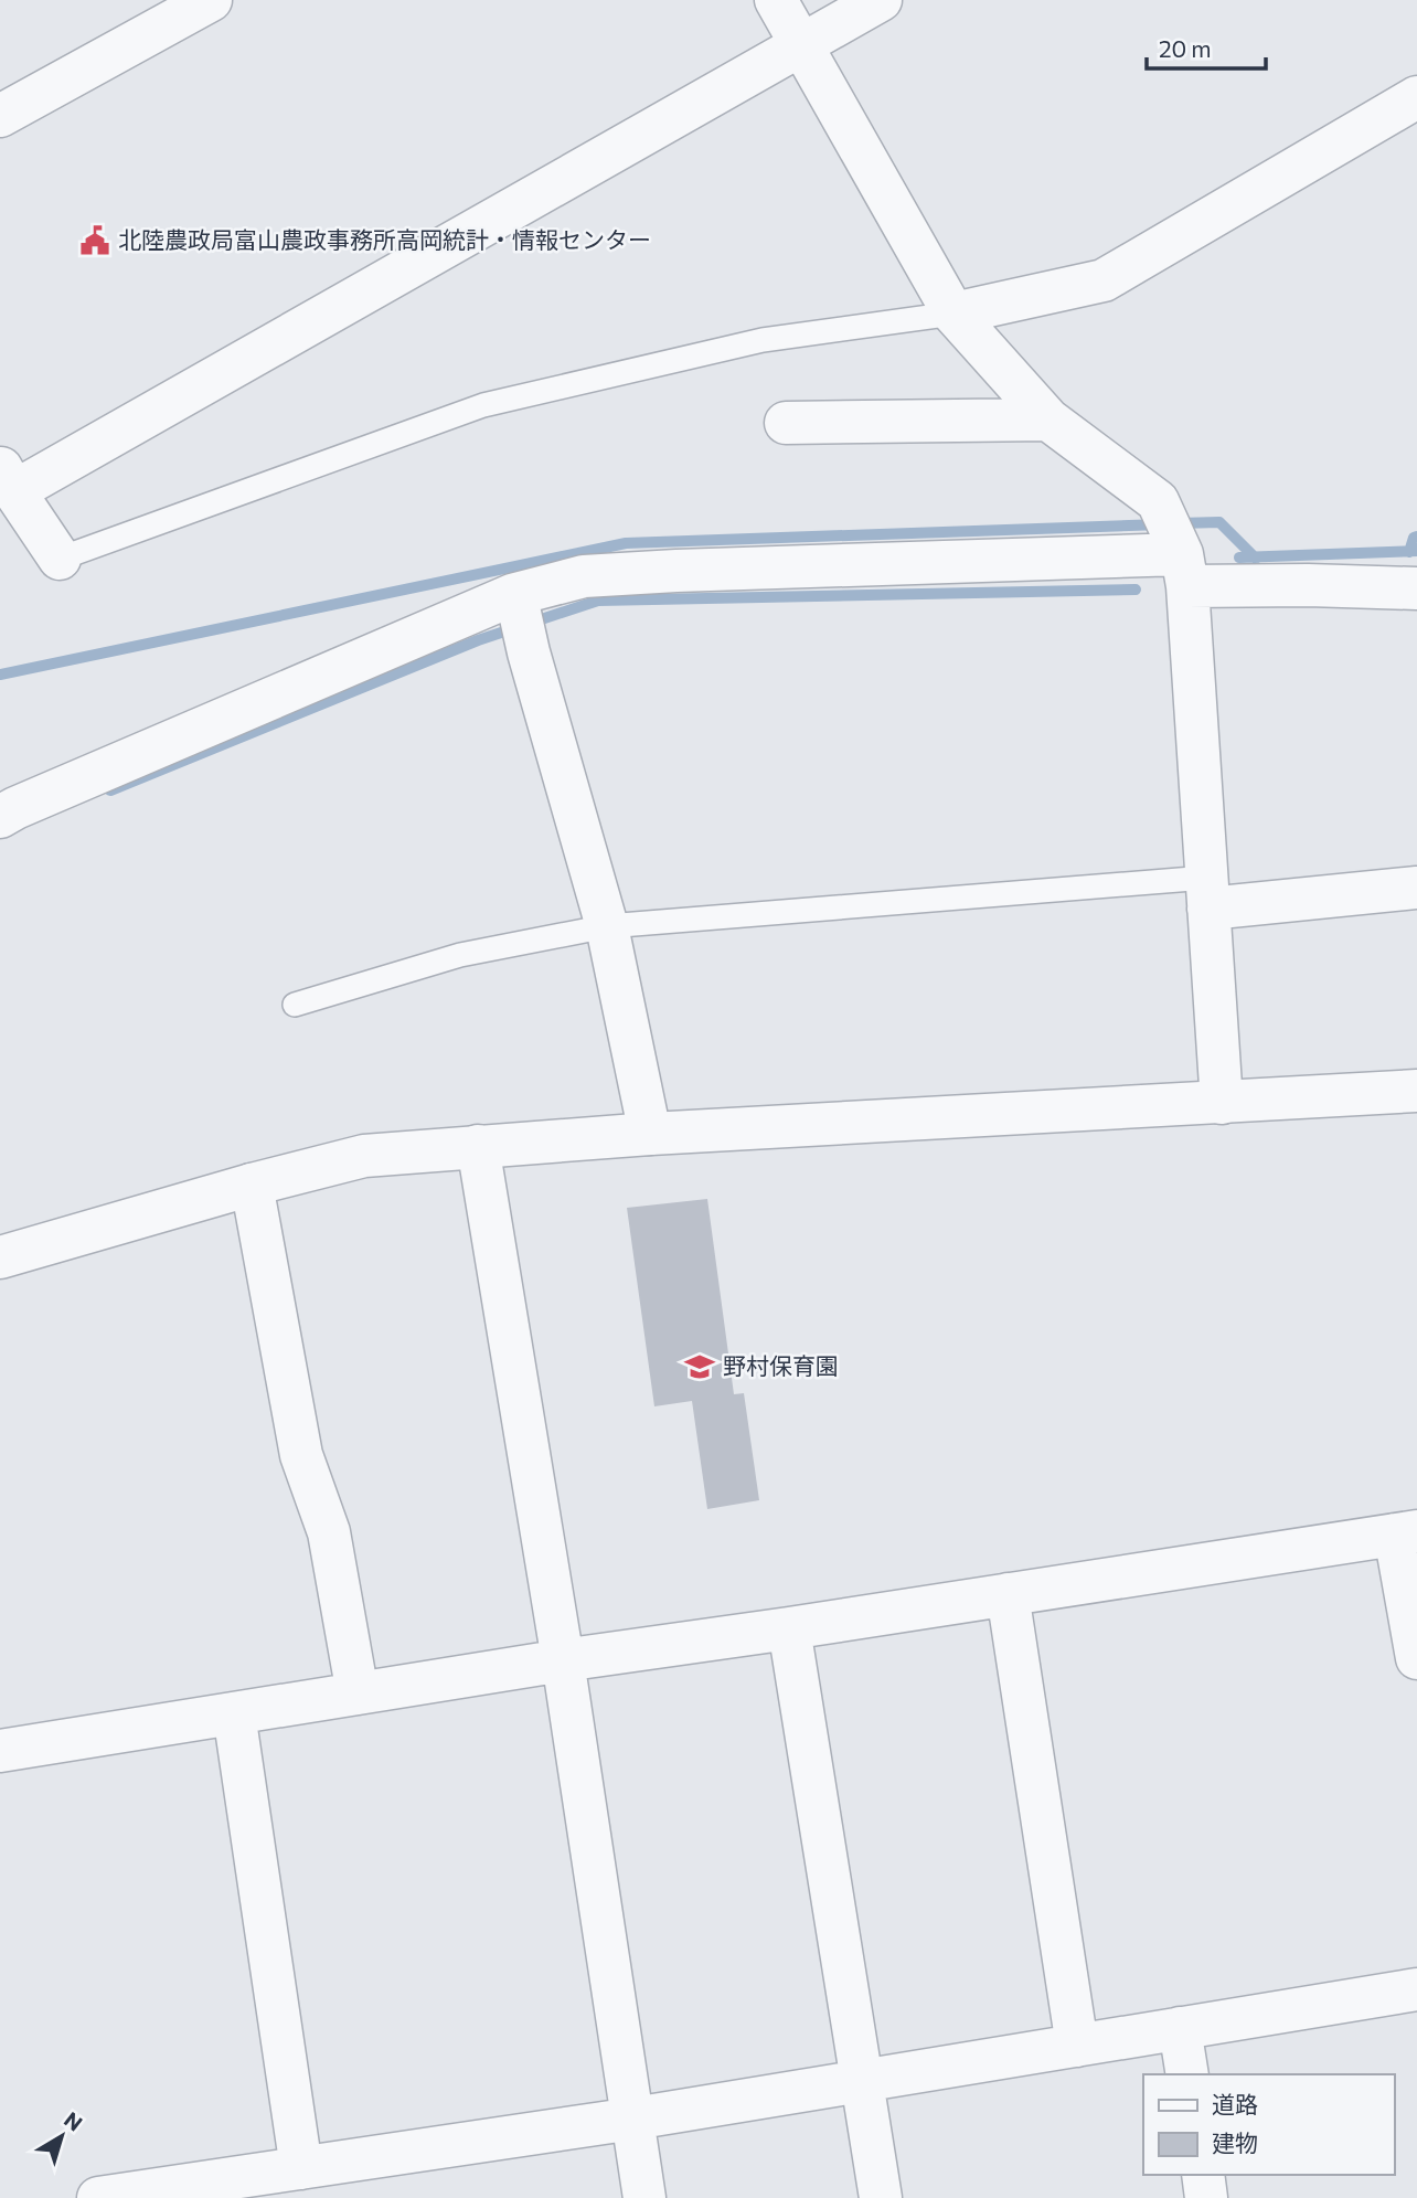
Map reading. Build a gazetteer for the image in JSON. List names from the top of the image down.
{
  "places": {
    "public building": ["北陸農政局富山農政事務所高岡統計・情報センター"],
    "school or university": ["野村保育園"]
  },
  "legend": ["道路", "建物"],
  "scale_bar": "20 m",
  "north": "top right"
}
